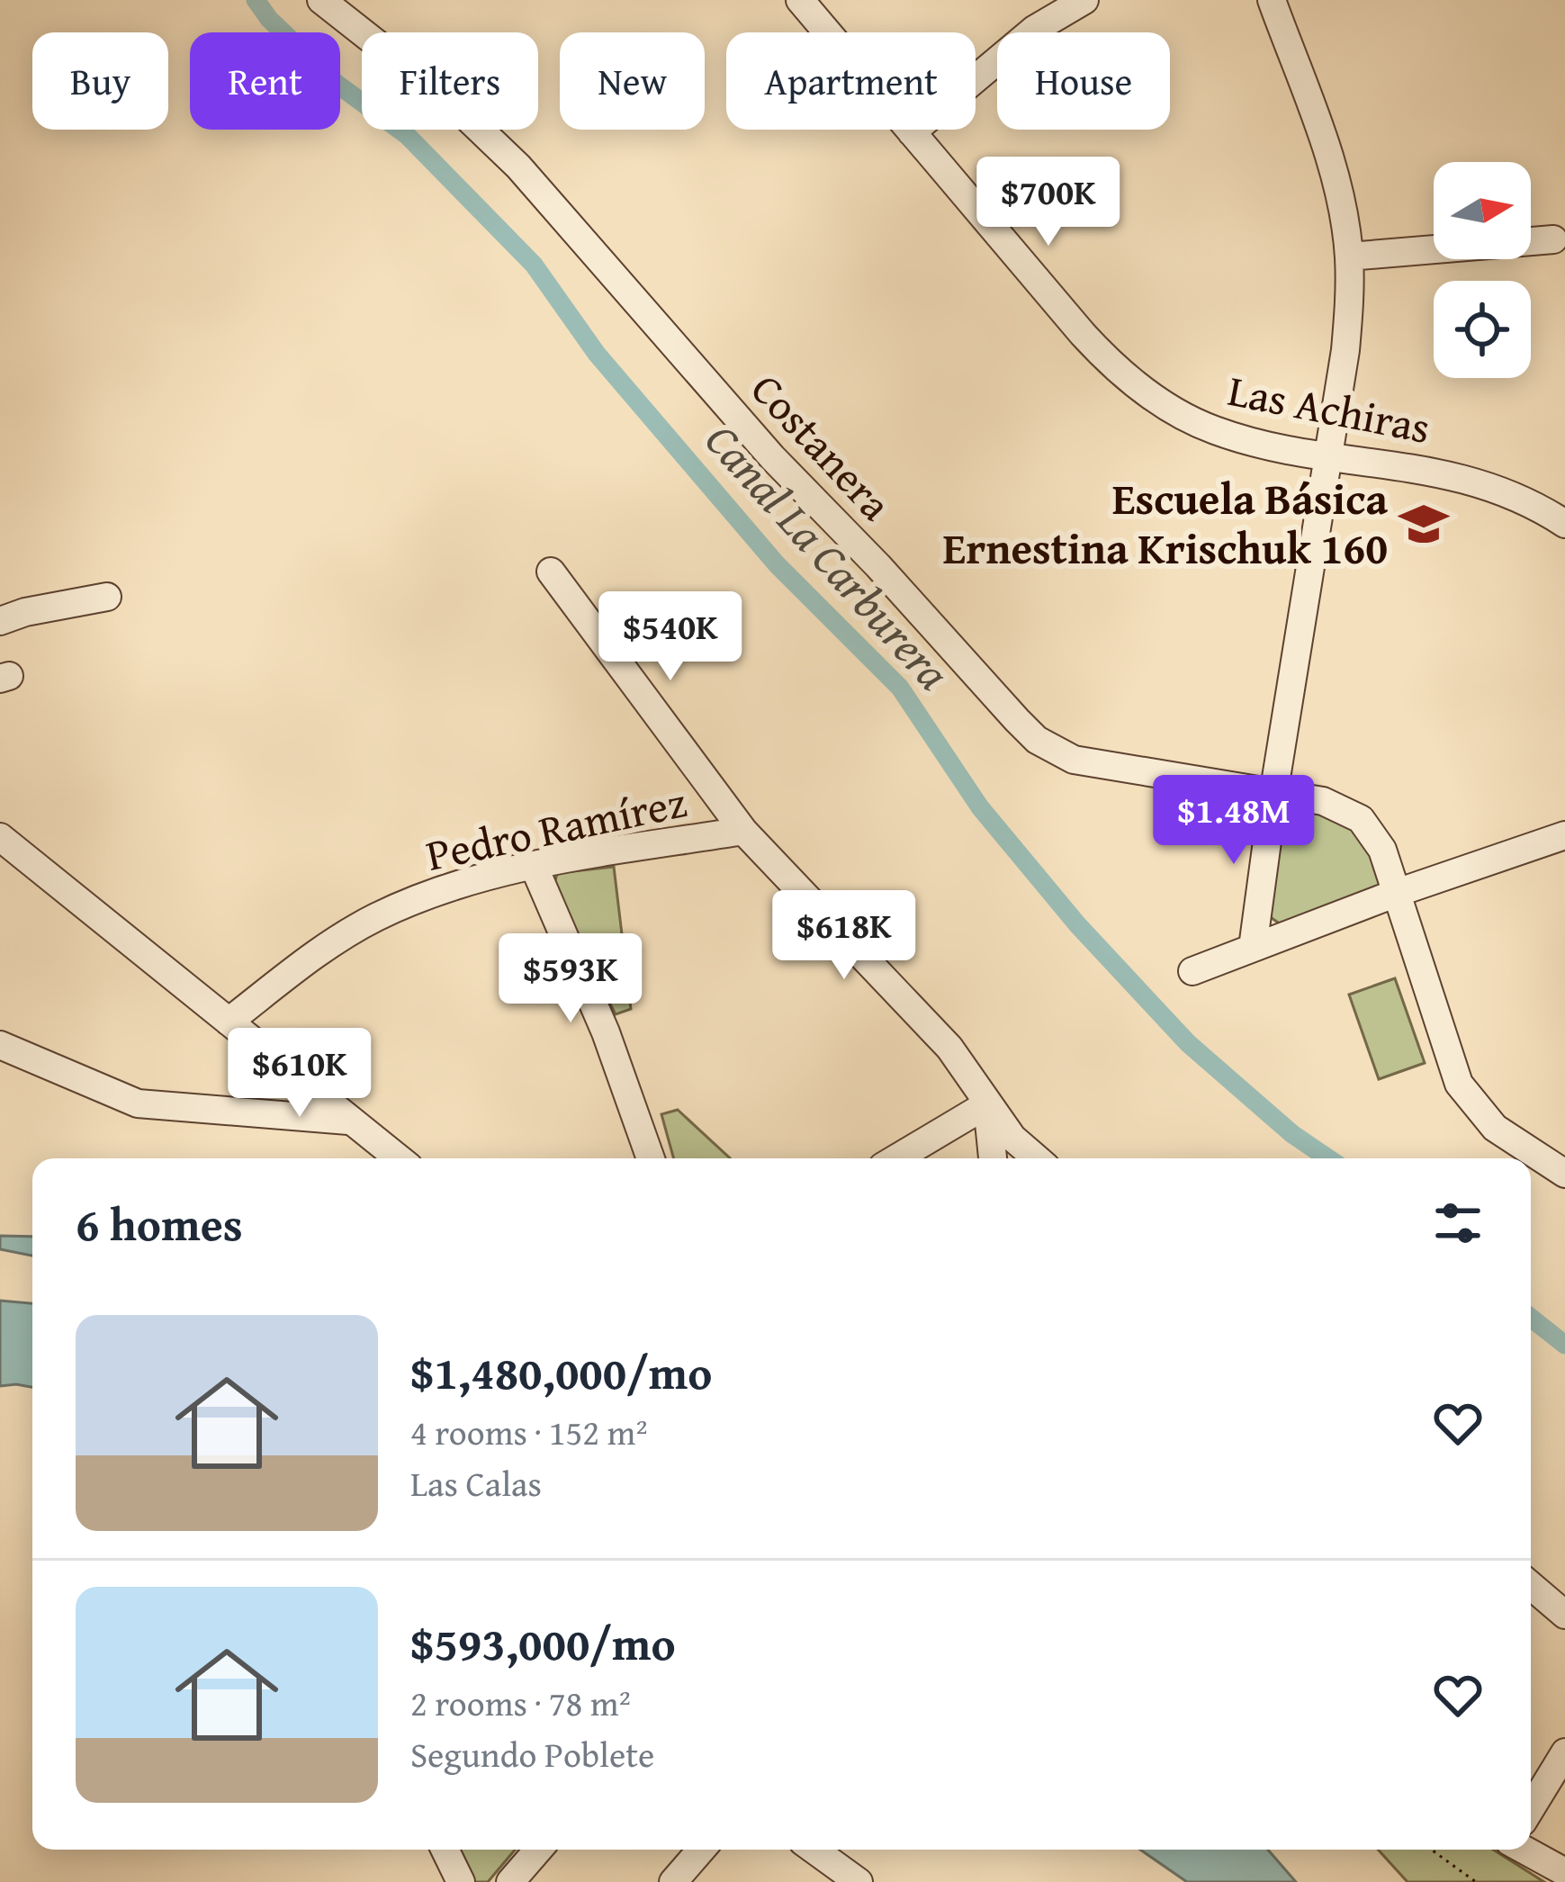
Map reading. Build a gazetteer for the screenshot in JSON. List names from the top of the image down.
{
  "streets": {
    "street": ["Las Achiras", "Costanera", "Pedro Ramírez"]
  },
  "water": ["Canal La Carburera"],
  "places": {
    "school or university": ["Escuela Básica Ernestina Krischuk 160"]
  },
  "north": "right",
  "page": {
    "chip": [
      "Buy",
      "Rent",
      "Filters",
      "New",
      "Apartment",
      "House"
    ],
    "price": [
      "$700K",
      "$540K",
      "$1.48M",
      "$618K",
      "$593K",
      "$610K"
    ],
    "heading": "6 homes",
    "list": [
      {
        "name": "$1,480,000/mo",
        "note": "4 rooms · 152 m² · Las Calas"
      },
      {
        "name": "$593,000/mo",
        "note": "2 rooms · 78 m² · Segundo Poblete"
      }
    ]
  }
}
